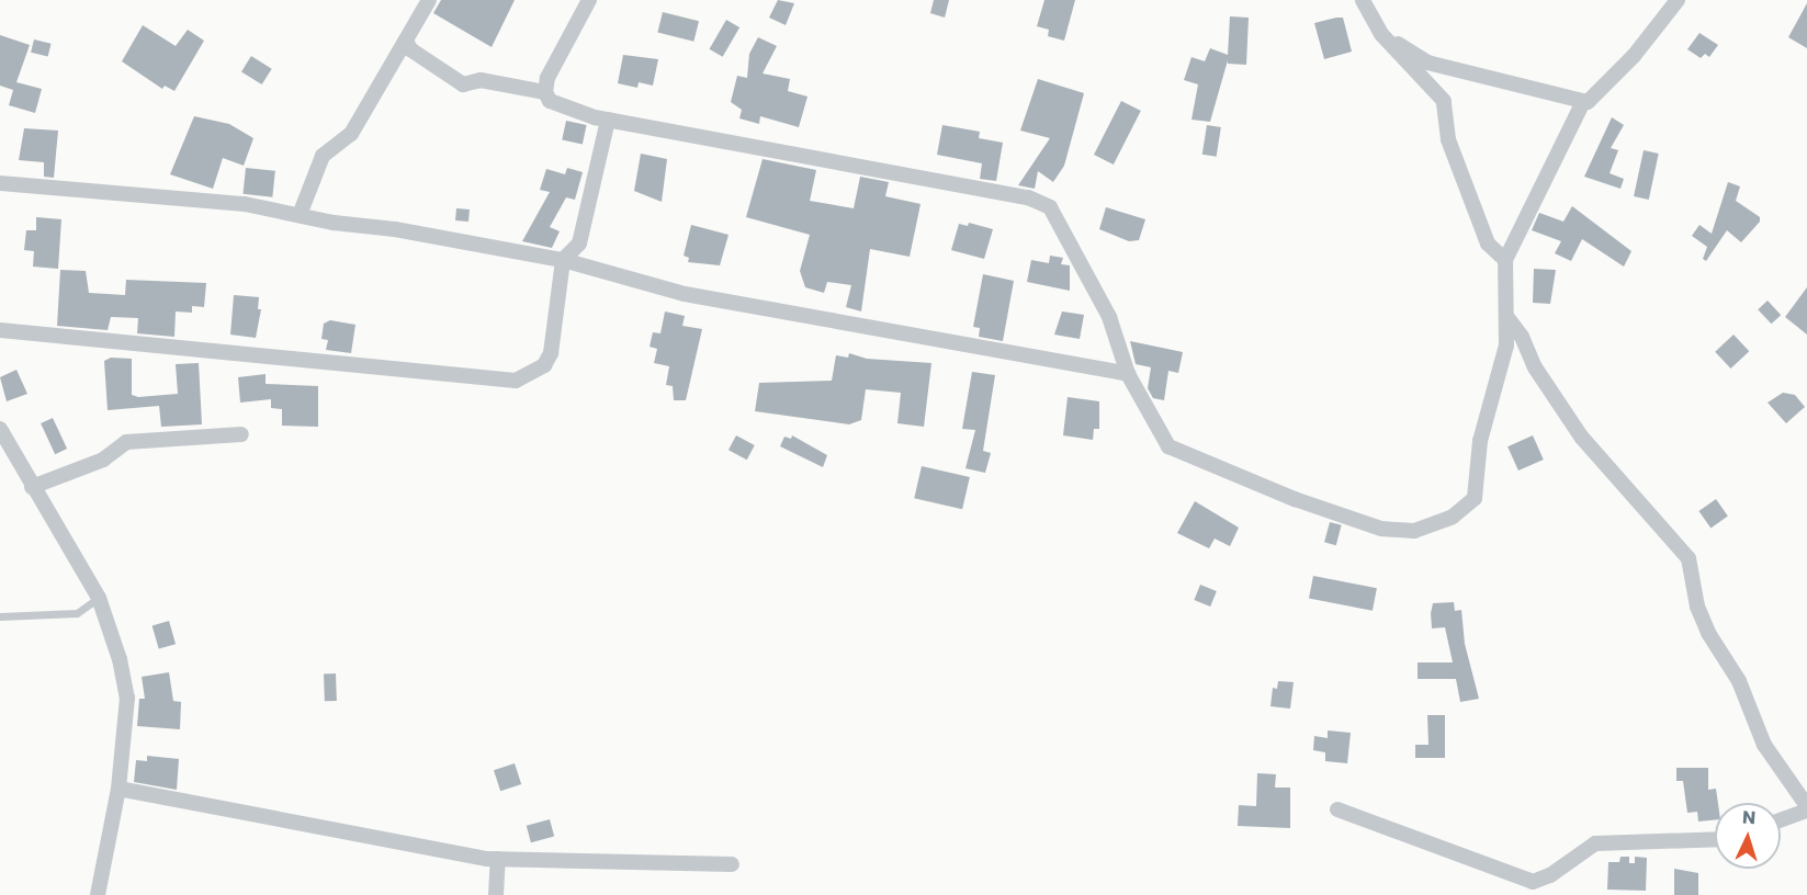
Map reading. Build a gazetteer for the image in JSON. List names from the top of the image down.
{
  "north": "top"
}
